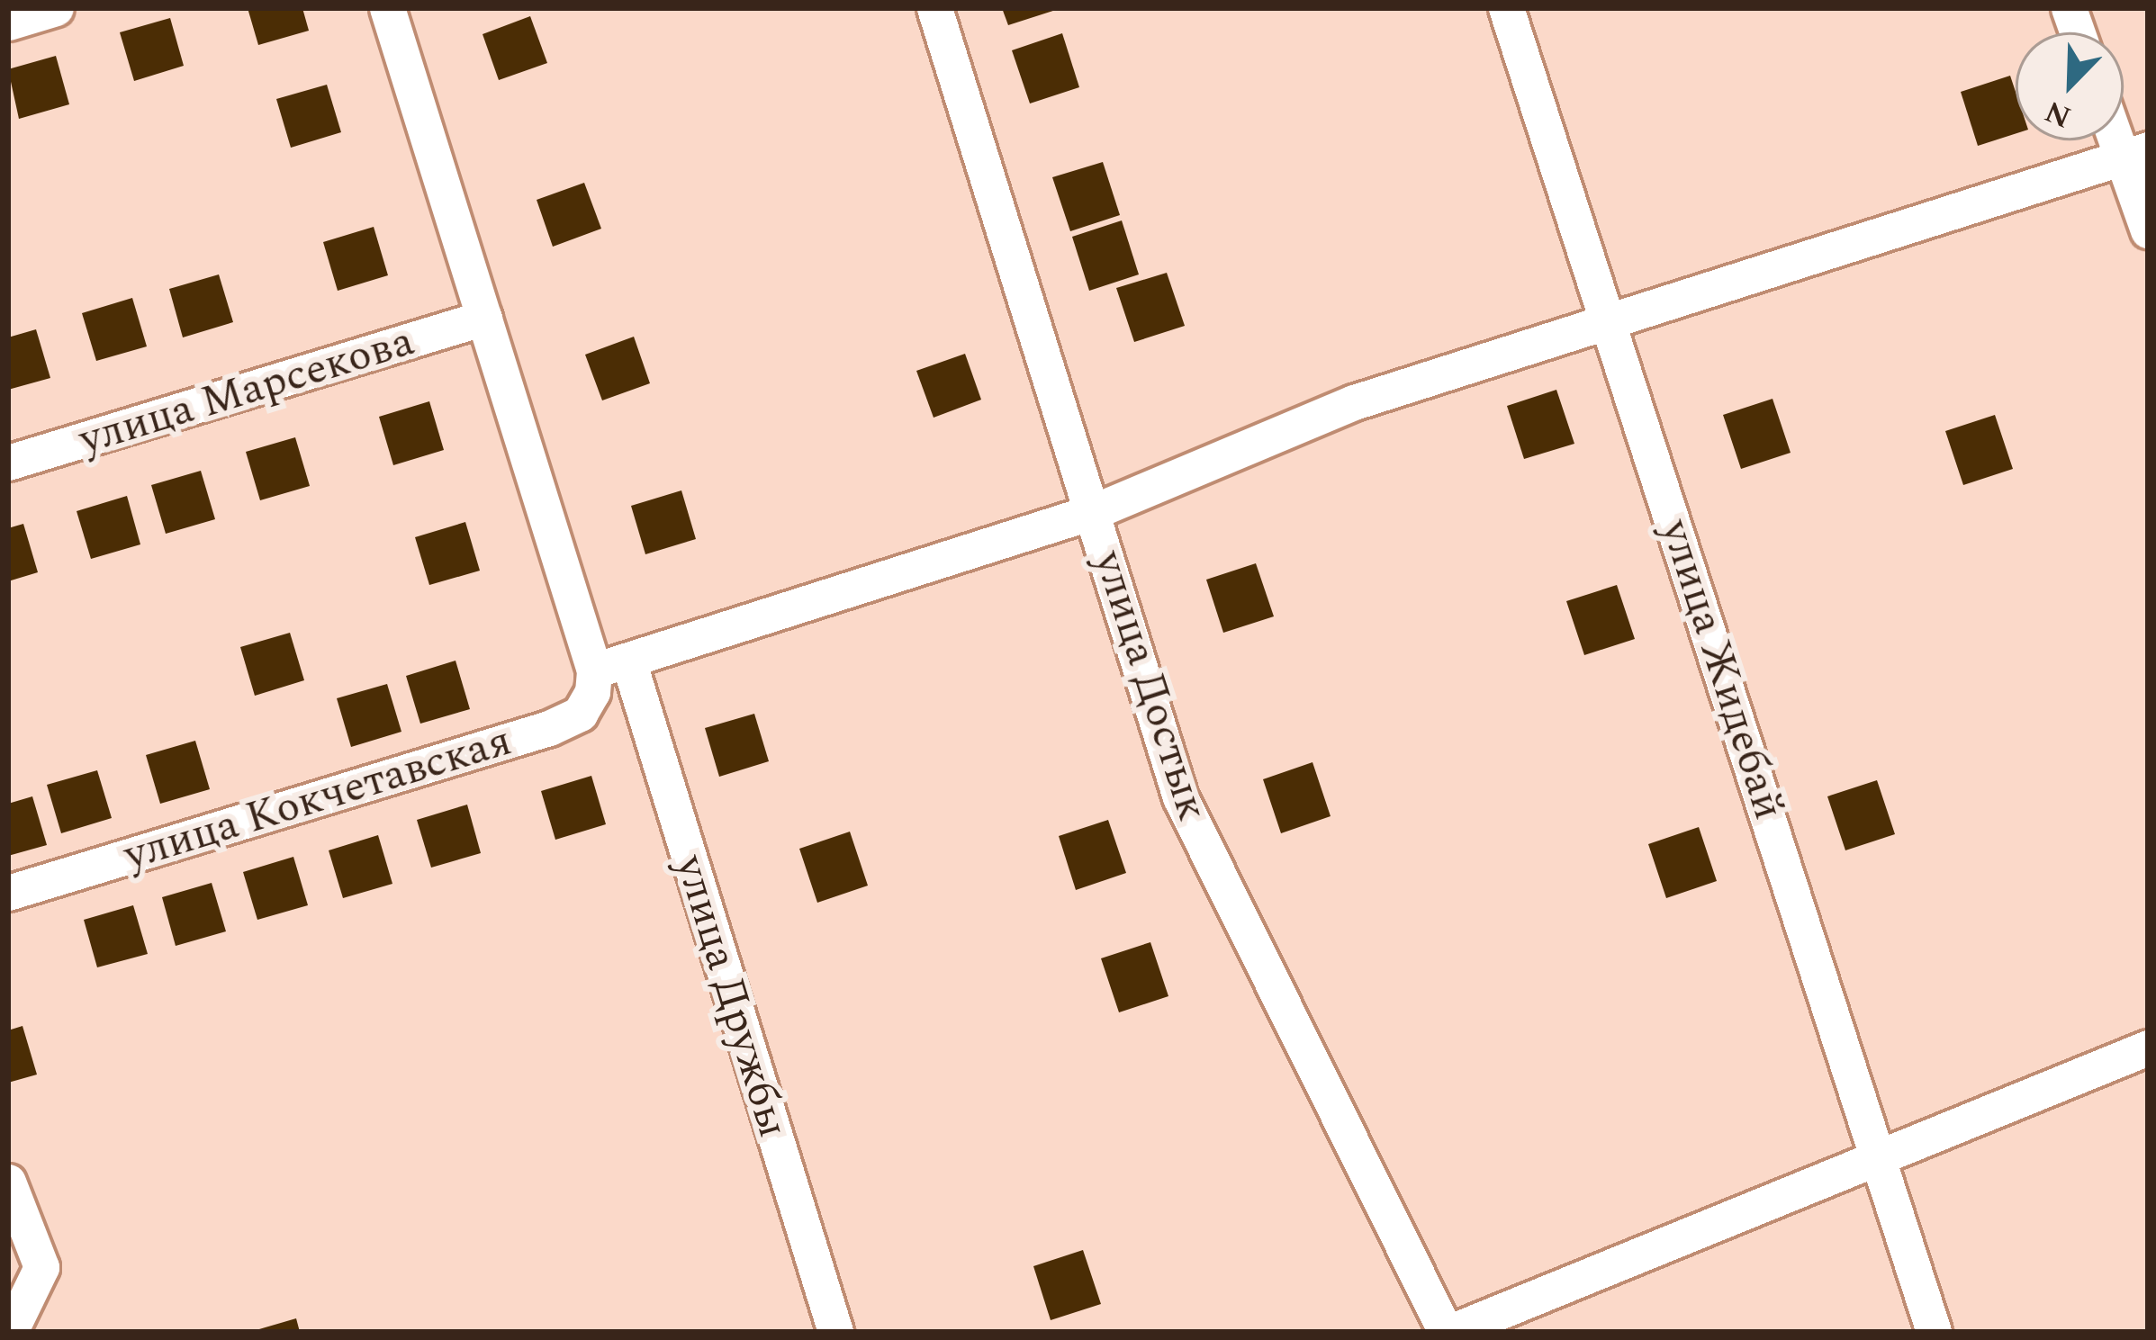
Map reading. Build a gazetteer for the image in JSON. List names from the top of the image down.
{
  "streets": {
    "street": [
      "улица Марсекова",
      "улица Жидебай",
      "улица Достык",
      "улица Кокчетавская",
      "улица Дружбы"
    ]
  },
  "crossings": [
    ["улица Марсекова", "улица Дружбы"],
    ["улица Кокчетавская", "улица Дружбы"]
  ],
  "north": "bottom left"
}
